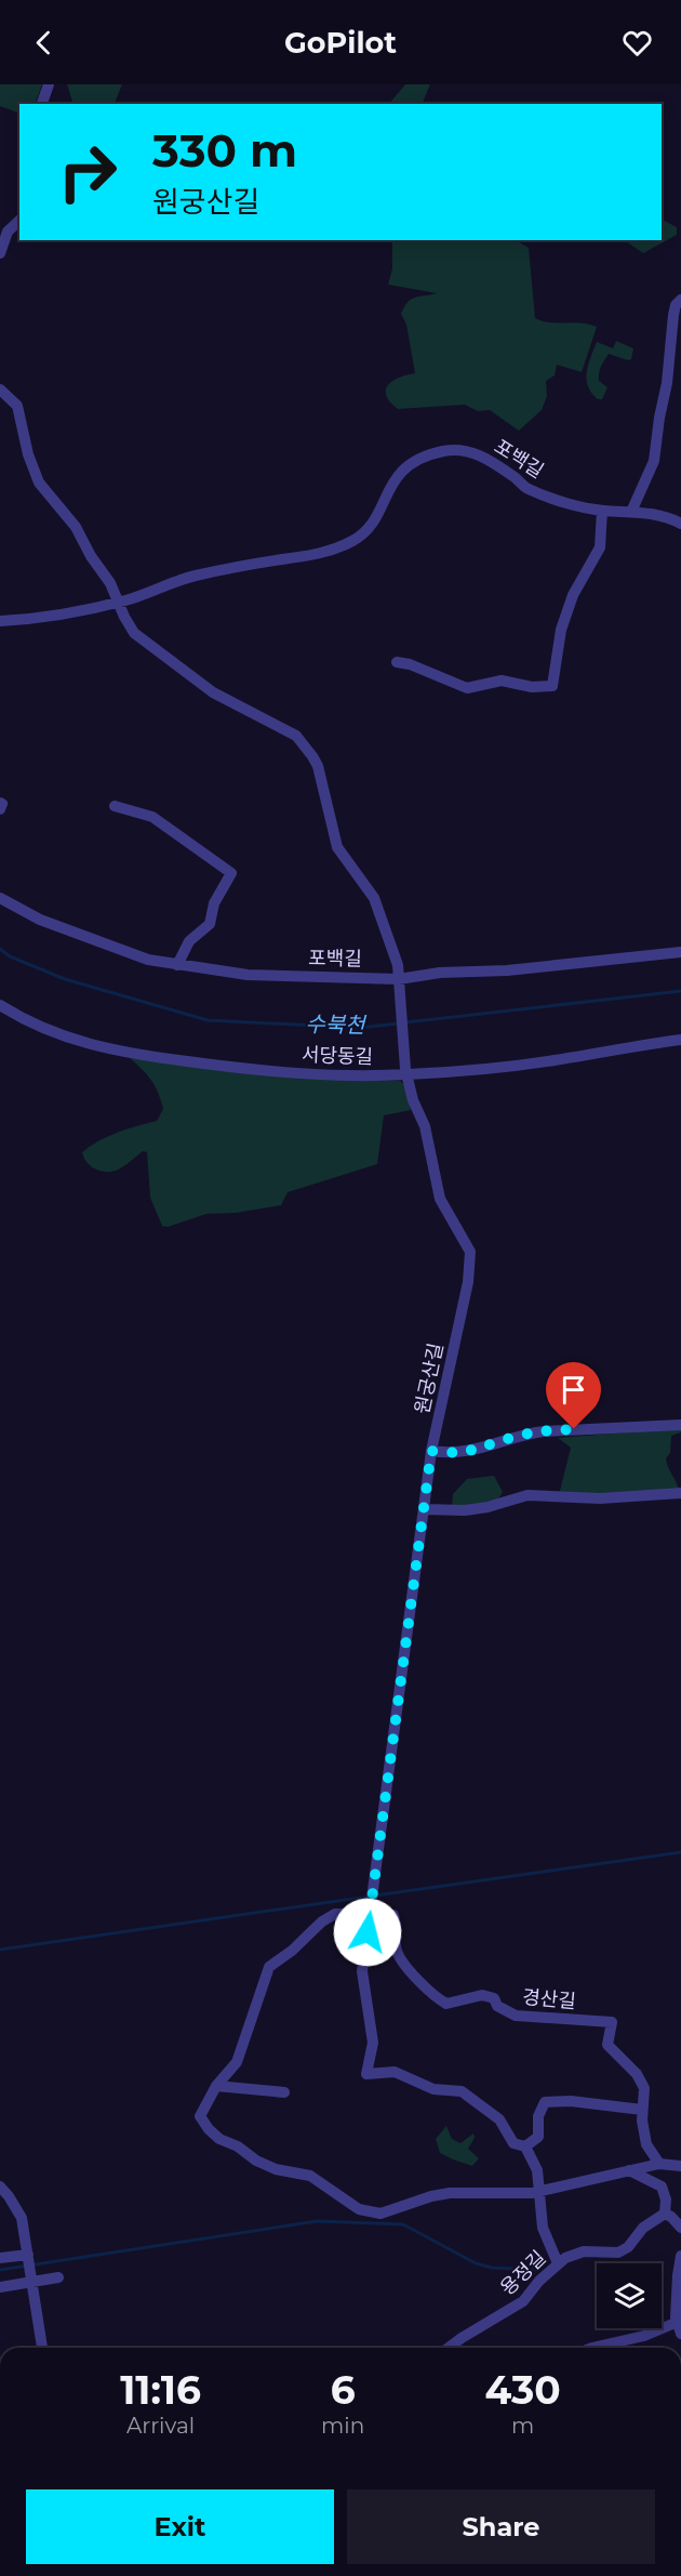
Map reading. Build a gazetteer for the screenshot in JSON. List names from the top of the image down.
{
  "streets": {
    "street": [
      "포백길",
      "서당동길",
      "원궁산길",
      "경산길",
      "용정길"
    ]
  },
  "crossings": [
    ["포백길", "원궁산길"],
    ["서당동길", "원궁산길"],
    ["원궁산길", "경산길"]
  ],
  "water": ["수북천"],
  "page": {
    "header": "GoPilot",
    "turn": ["330 m", "원궁산길"],
    "eta": [
      "11:16",
      "Arrival",
      "6",
      "min",
      "430",
      "m"
    ],
    "buttons": ["Exit", "Share"]
  }
}
